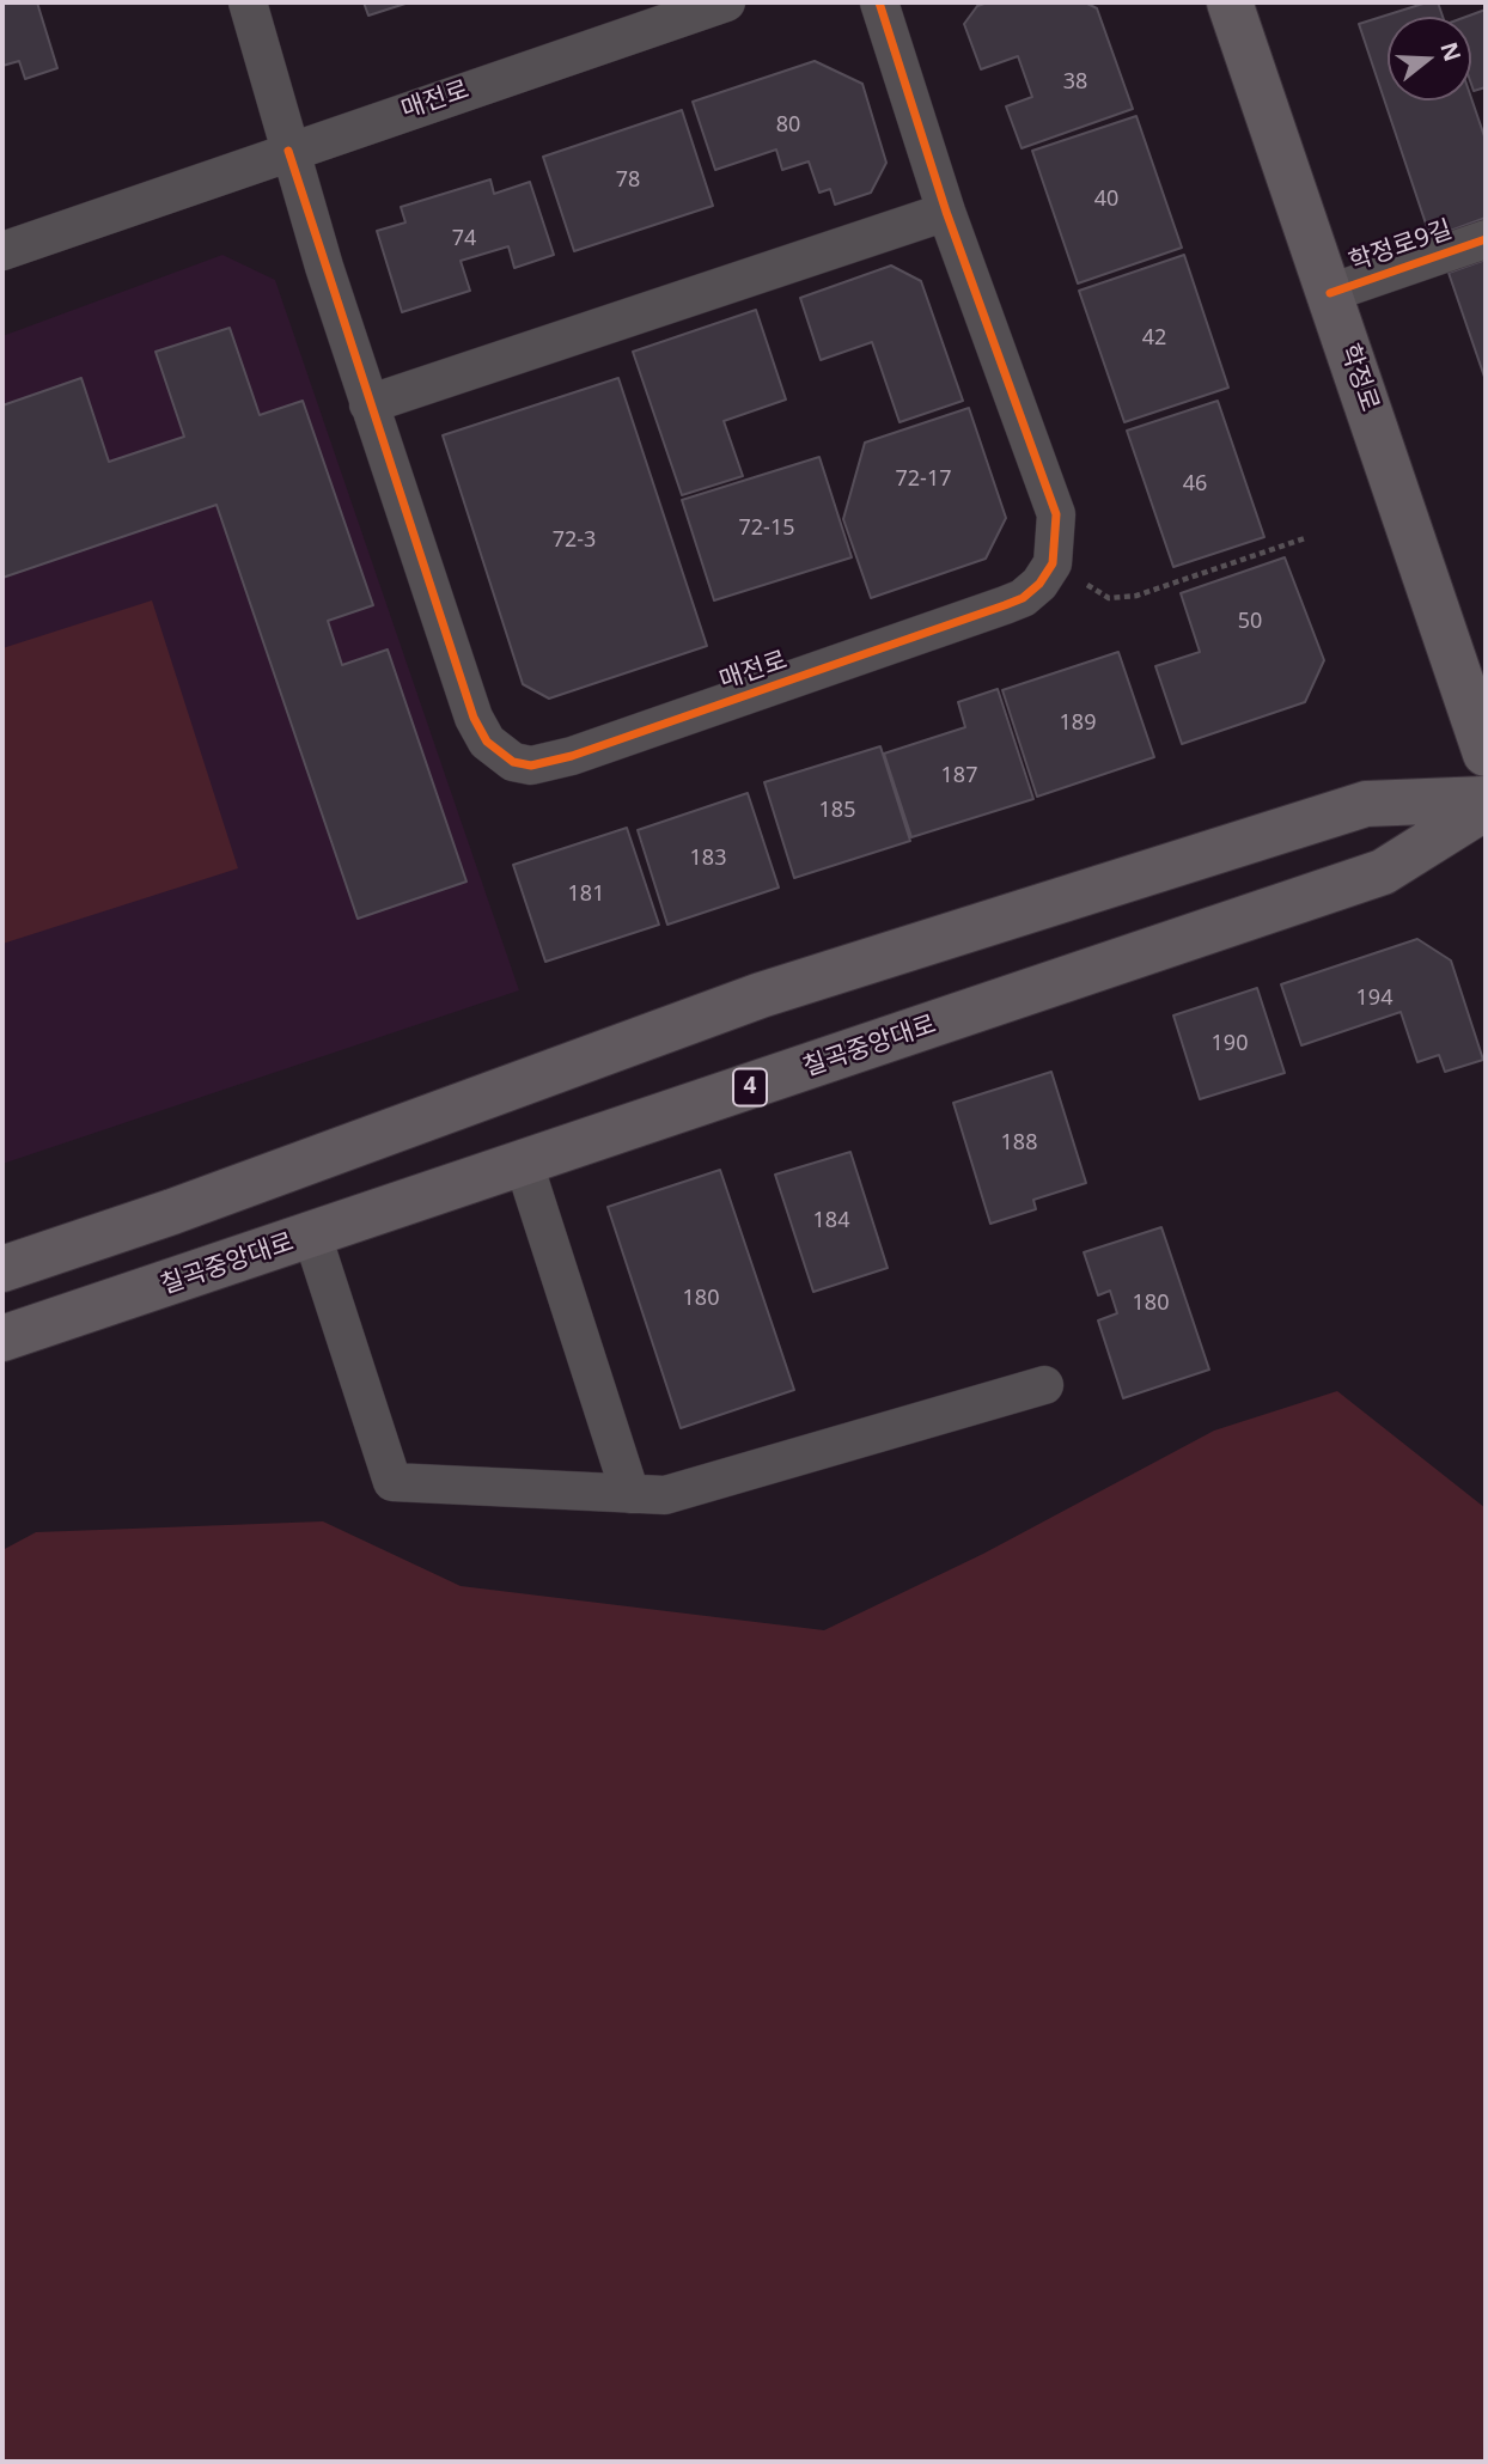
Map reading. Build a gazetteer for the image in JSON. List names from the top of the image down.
{
  "streets": {
    "main road": ["학정로", "칠곡중앙대로", "4"],
    "street": ["매전로", "학정로9길"]
  },
  "crossings": [
    ["학정로9길", "학정로"]
  ],
  "house_numbers": [
    "38",
    "80",
    "78",
    "40",
    "74",
    "42",
    "72-17",
    "46",
    "72-15",
    "72-3",
    "50",
    "189",
    "187",
    "185",
    "183",
    "181",
    "194",
    "190",
    "188",
    "184",
    "180",
    "180"
  ],
  "north": "right"
}
